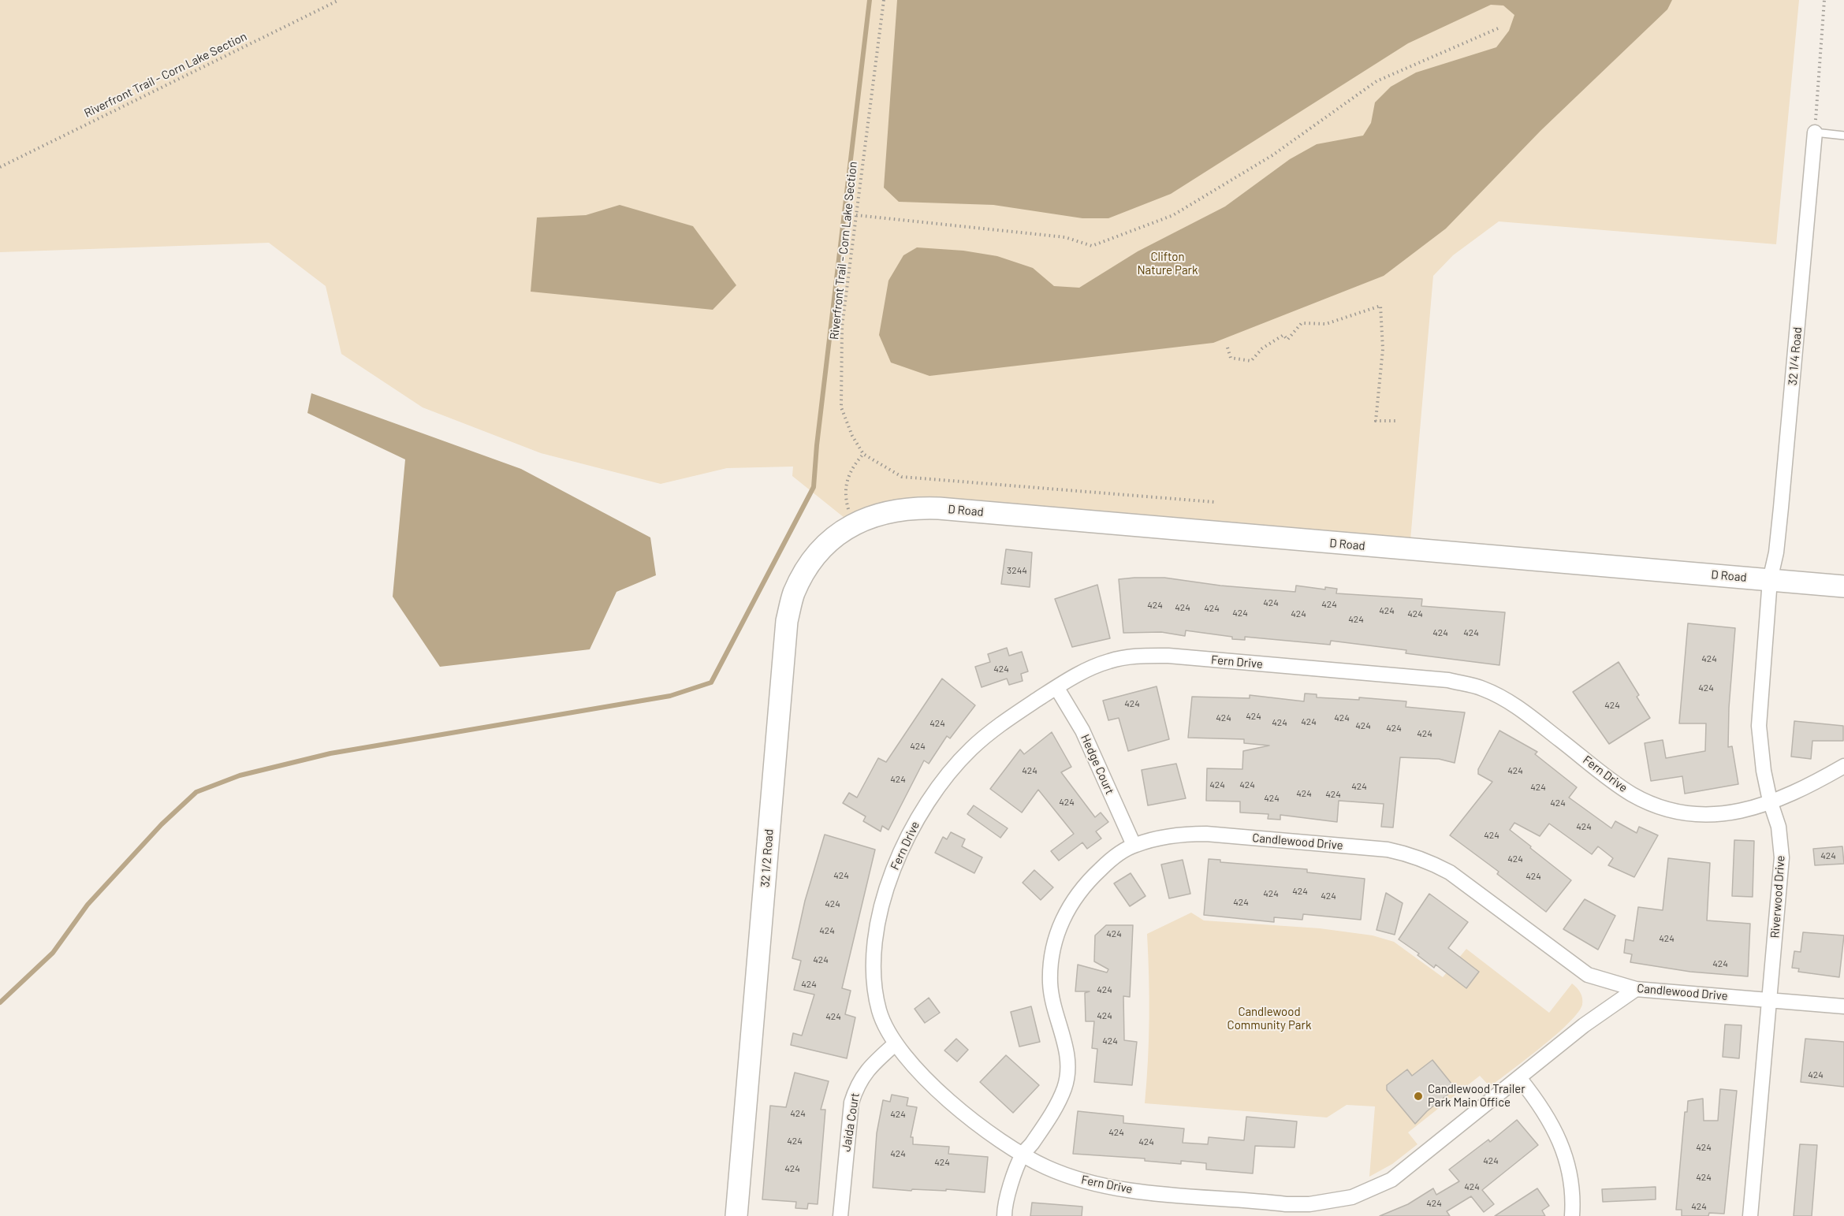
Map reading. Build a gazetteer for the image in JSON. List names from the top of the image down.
{
  "streets": {
    "street": [
      "32 1/4 Road",
      "D Road",
      "Fern Drive",
      "Hedge Court",
      "Candlewood Drive",
      "32 1/2 Road",
      "Riverwood Drive",
      "Jaida Court"
    ],
    "path": ["Riverfront Trail - Corn Lake Section"]
  },
  "crossings": [
    ["32 1/4 Road", "D Road"],
    ["32 1/4 Road", "Riverwood Drive"],
    ["D Road", "32 1/2 Road"],
    ["D Road", "Riverwood Drive"],
    ["Fern Drive", "Hedge Court"],
    ["Fern Drive", "Candlewood Drive"],
    ["Fern Drive", "Riverwood Drive"],
    ["Fern Drive", "Jaida Court"],
    ["Hedge Court", "Candlewood Drive"],
    ["Candlewood Drive", "Riverwood Drive"]
  ],
  "parks": ["Clifton Nature Park", "Candlewood Community Park"],
  "places": ["Candlewood Trailer Park Main Office"],
  "house_numbers": [
    "3244",
    "424",
    "424",
    "424",
    "424",
    "424",
    "424",
    "424",
    "424",
    "424",
    "424",
    "424",
    "424",
    "424",
    "424",
    "424",
    "424",
    "424",
    "424",
    "424",
    "424",
    "424",
    "424",
    "424",
    "424",
    "424",
    "424",
    "424",
    "424",
    "424",
    "424",
    "424",
    "424",
    "424",
    "424",
    "424",
    "424",
    "424",
    "424",
    "424",
    "424",
    "424",
    "424",
    "424",
    "424",
    "424",
    "424",
    "424",
    "424",
    "424",
    "424",
    "424",
    "424",
    "424",
    "424",
    "424",
    "424",
    "424",
    "424",
    "424",
    "424",
    "424",
    "424",
    "424",
    "424",
    "424",
    "424",
    "424",
    "424",
    "424",
    "424",
    "424",
    "424",
    "424",
    "424",
    "424"
  ]
}
